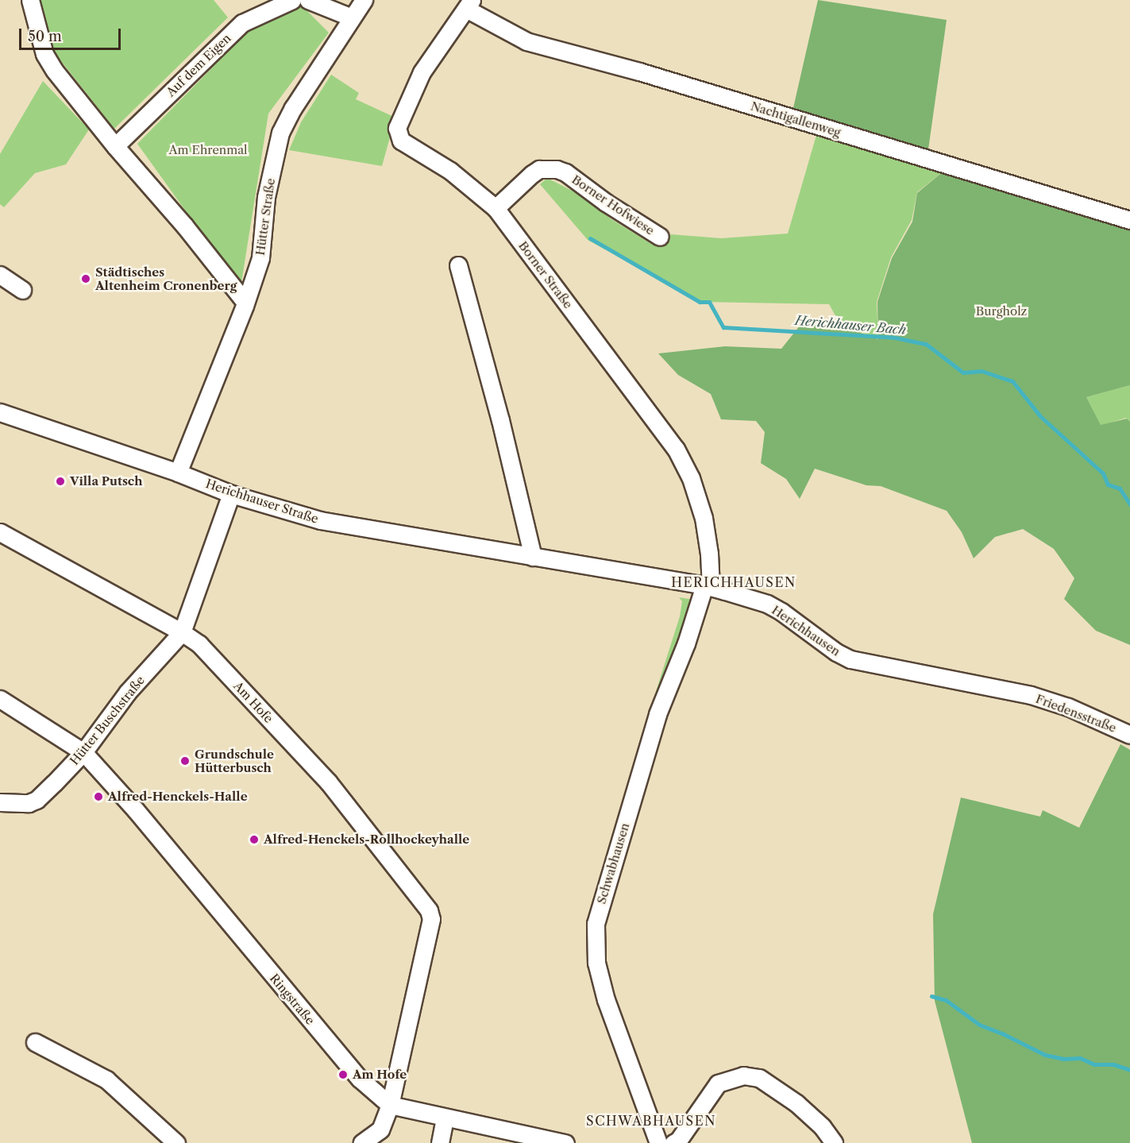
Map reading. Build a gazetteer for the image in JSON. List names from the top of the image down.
{
  "streets": {
    "street": [
      "Auf dem Eigen",
      "Nachtigallenweg",
      "Borner Hofwiese",
      "Hütter Straße",
      "Borner Straße",
      "Herichhauser Straße",
      "Herichhausen",
      "Am Hofe",
      "Friedensstraße",
      "Hütter Buschstraße",
      "Schwabhausen",
      "Ringstraße"
    ]
  },
  "crossings": [
    ["Nachtigallenweg", "Borner Straße"],
    ["Borner Hofwiese", "Borner Straße"],
    ["Hütter Straße", "Herichhauser Straße"],
    ["Borner Straße", "Herichhauser Straße"],
    ["Borner Straße", "Herichhausen"],
    ["Borner Straße", "Schwabhausen"],
    ["Herichhauser Straße", "Herichhausen"],
    ["Herichhauser Straße", "Hütter Buschstraße"],
    ["Herichhauser Straße", "Schwabhausen"],
    ["Herichhausen", "Friedensstraße"],
    ["Herichhausen", "Schwabhausen"],
    ["Am Hofe", "Hütter Buschstraße"],
    ["Am Hofe", "Ringstraße"],
    ["Hütter Buschstraße", "Ringstraße"]
  ],
  "districts": ["HERICHHAUSEN", "SCHWABHAUSEN"],
  "water": ["Herichhauser Bach"],
  "parks": ["Am Ehrenmal", "Burgholz"],
  "places": [
    "Städtisches Altenheim Cronenberg",
    "Villa Putsch",
    "Grundschule Hütterbusch",
    "Alfred-Henckels-Halle",
    "Alfred-Henckels-Rollhockeyhalle",
    "Am Hofe"
  ],
  "scale_bar": "50 m"
}
